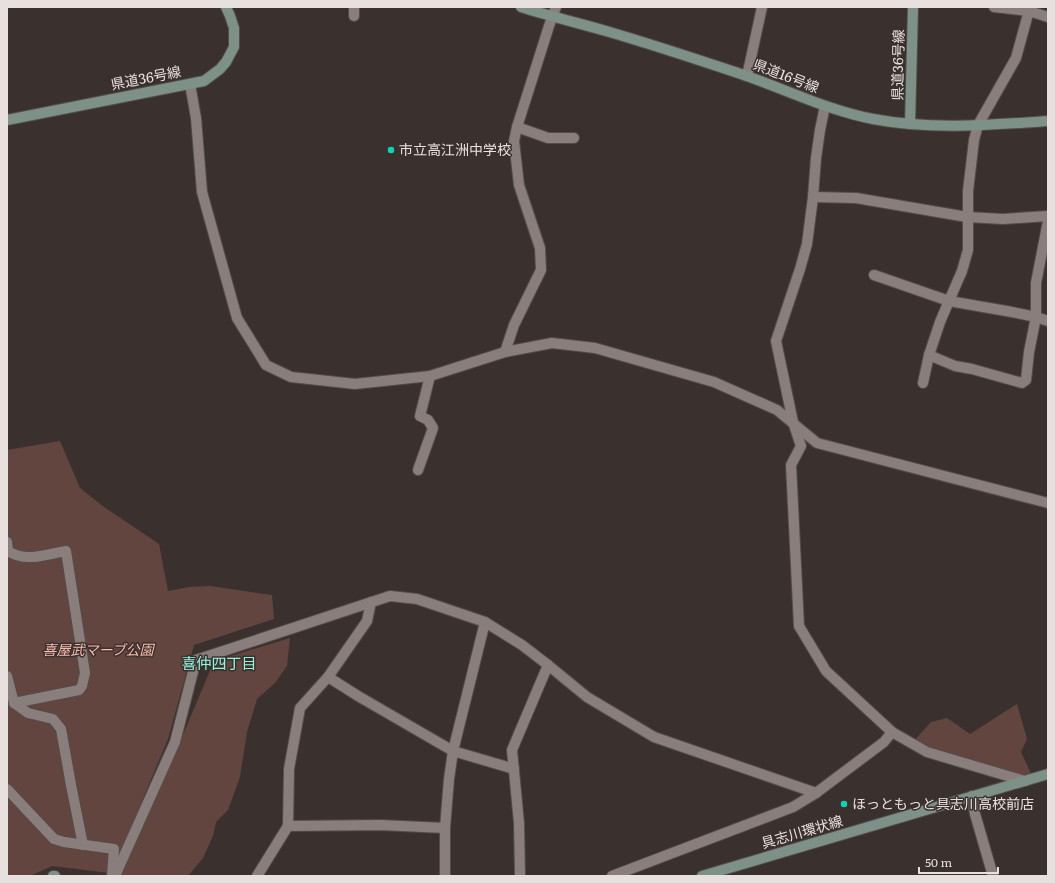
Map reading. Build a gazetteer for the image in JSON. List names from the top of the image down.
{
  "streets": {
    "main road": ["県道36号線", "県道16号線", "具志川環状線"]
  },
  "crossings": [
    ["県道36号線", "県道16号線"]
  ],
  "districts": ["喜仲四丁目"],
  "parks": ["喜屋武マーブ公園"],
  "places": ["市立高江洲中学校", "ほっともっと具志川高校前店"],
  "scale_bar": "50 m"
}
